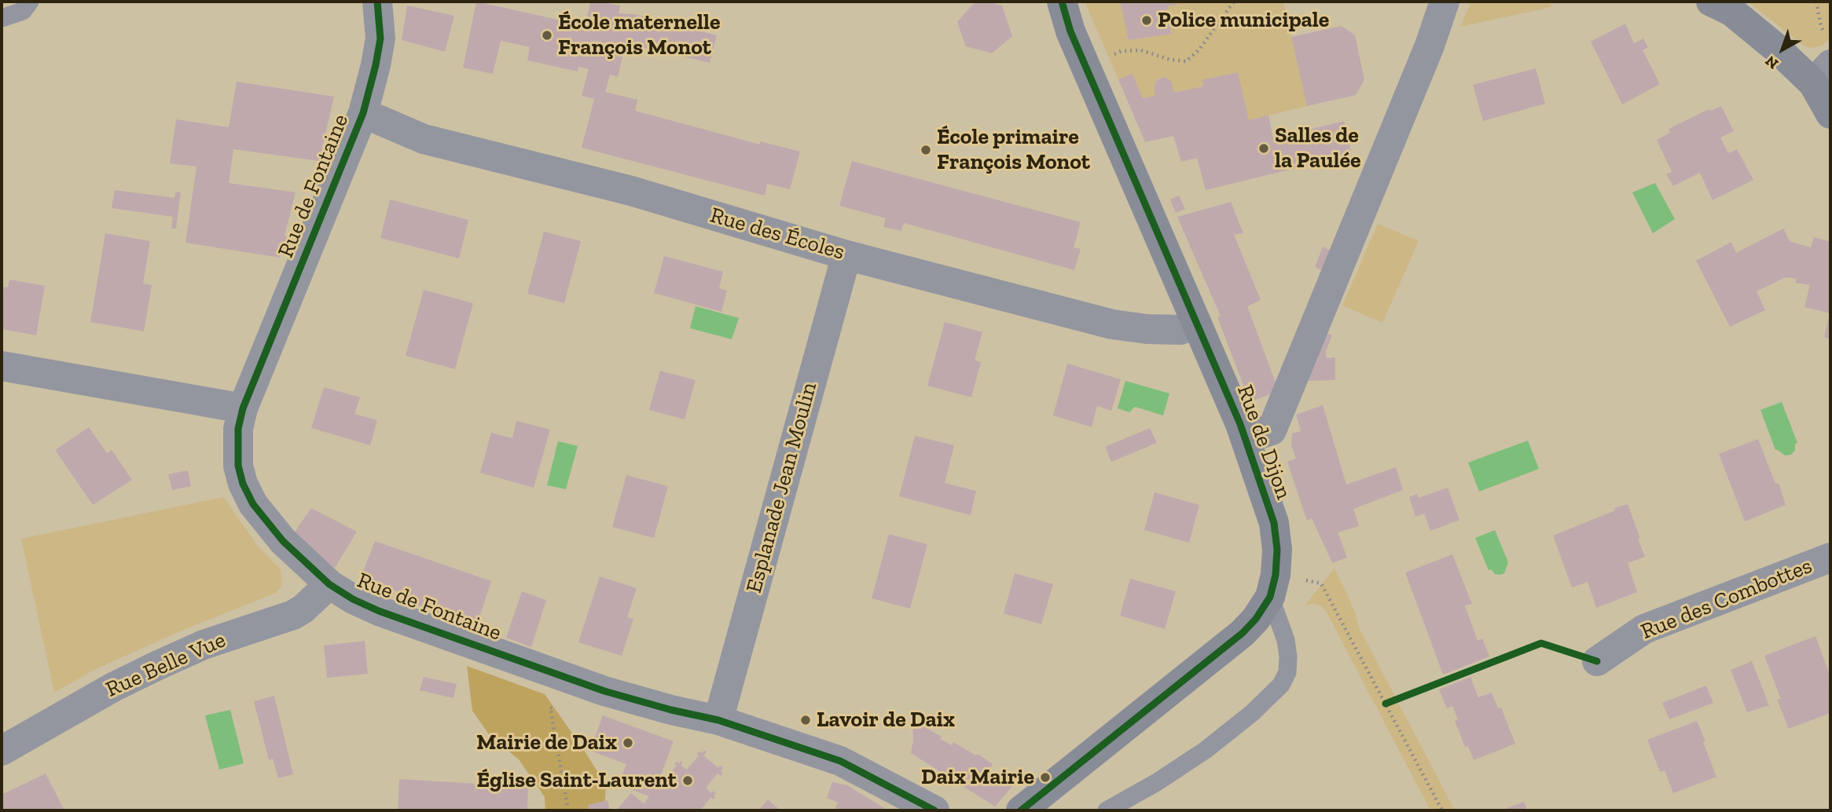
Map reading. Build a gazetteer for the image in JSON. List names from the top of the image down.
{
  "streets": {
    "street": [
      "Rue de Fontaine",
      "Rue des Écoles",
      "Rue de Dijon",
      "Esplanade Jean Moulin",
      "Rue des Combottes",
      "Rue Belle Vue"
    ]
  },
  "crossings": [
    ["Rue de Fontaine", "Rue des Écoles"],
    ["Rue de Fontaine", "Esplanade Jean Moulin"],
    ["Rue de Fontaine", "Rue Belle Vue"],
    ["Rue des Écoles", "Rue de Dijon"],
    ["Rue des Écoles", "Esplanade Jean Moulin"]
  ],
  "places": [
    "Police municipale",
    "École maternelle François Monot",
    "Salles de la Paulée",
    "École primaire François Monot",
    "Lavoir de Daix",
    "Mairie de Daix",
    "Daix Mairie",
    "Église Saint-Laurent"
  ],
  "north": "bottom left"
}
